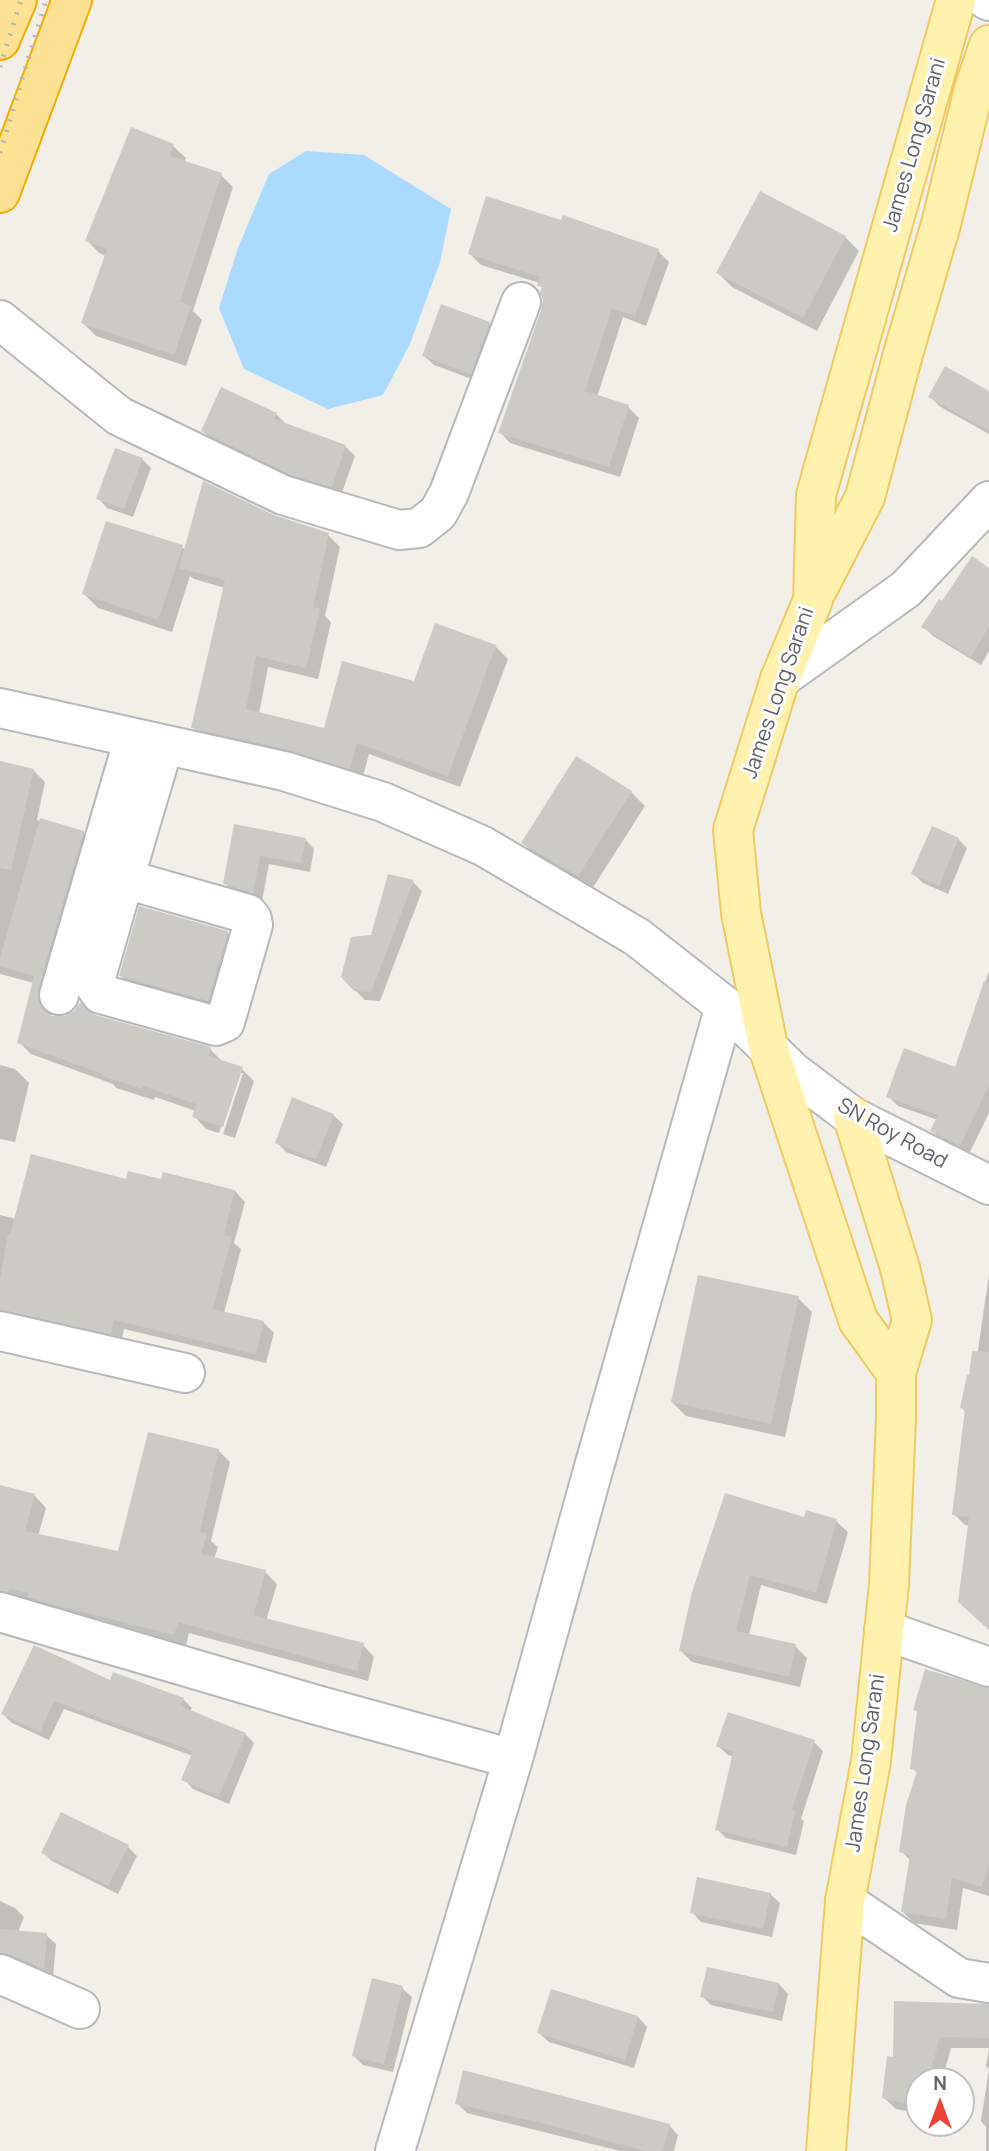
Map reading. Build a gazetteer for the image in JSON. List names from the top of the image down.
{
  "streets": {
    "main road": ["James Long Sarani"],
    "street": ["SN Roy Road"]
  },
  "crossings": [
    ["James Long Sarani", "SN Roy Road"]
  ],
  "north": "top"
}
